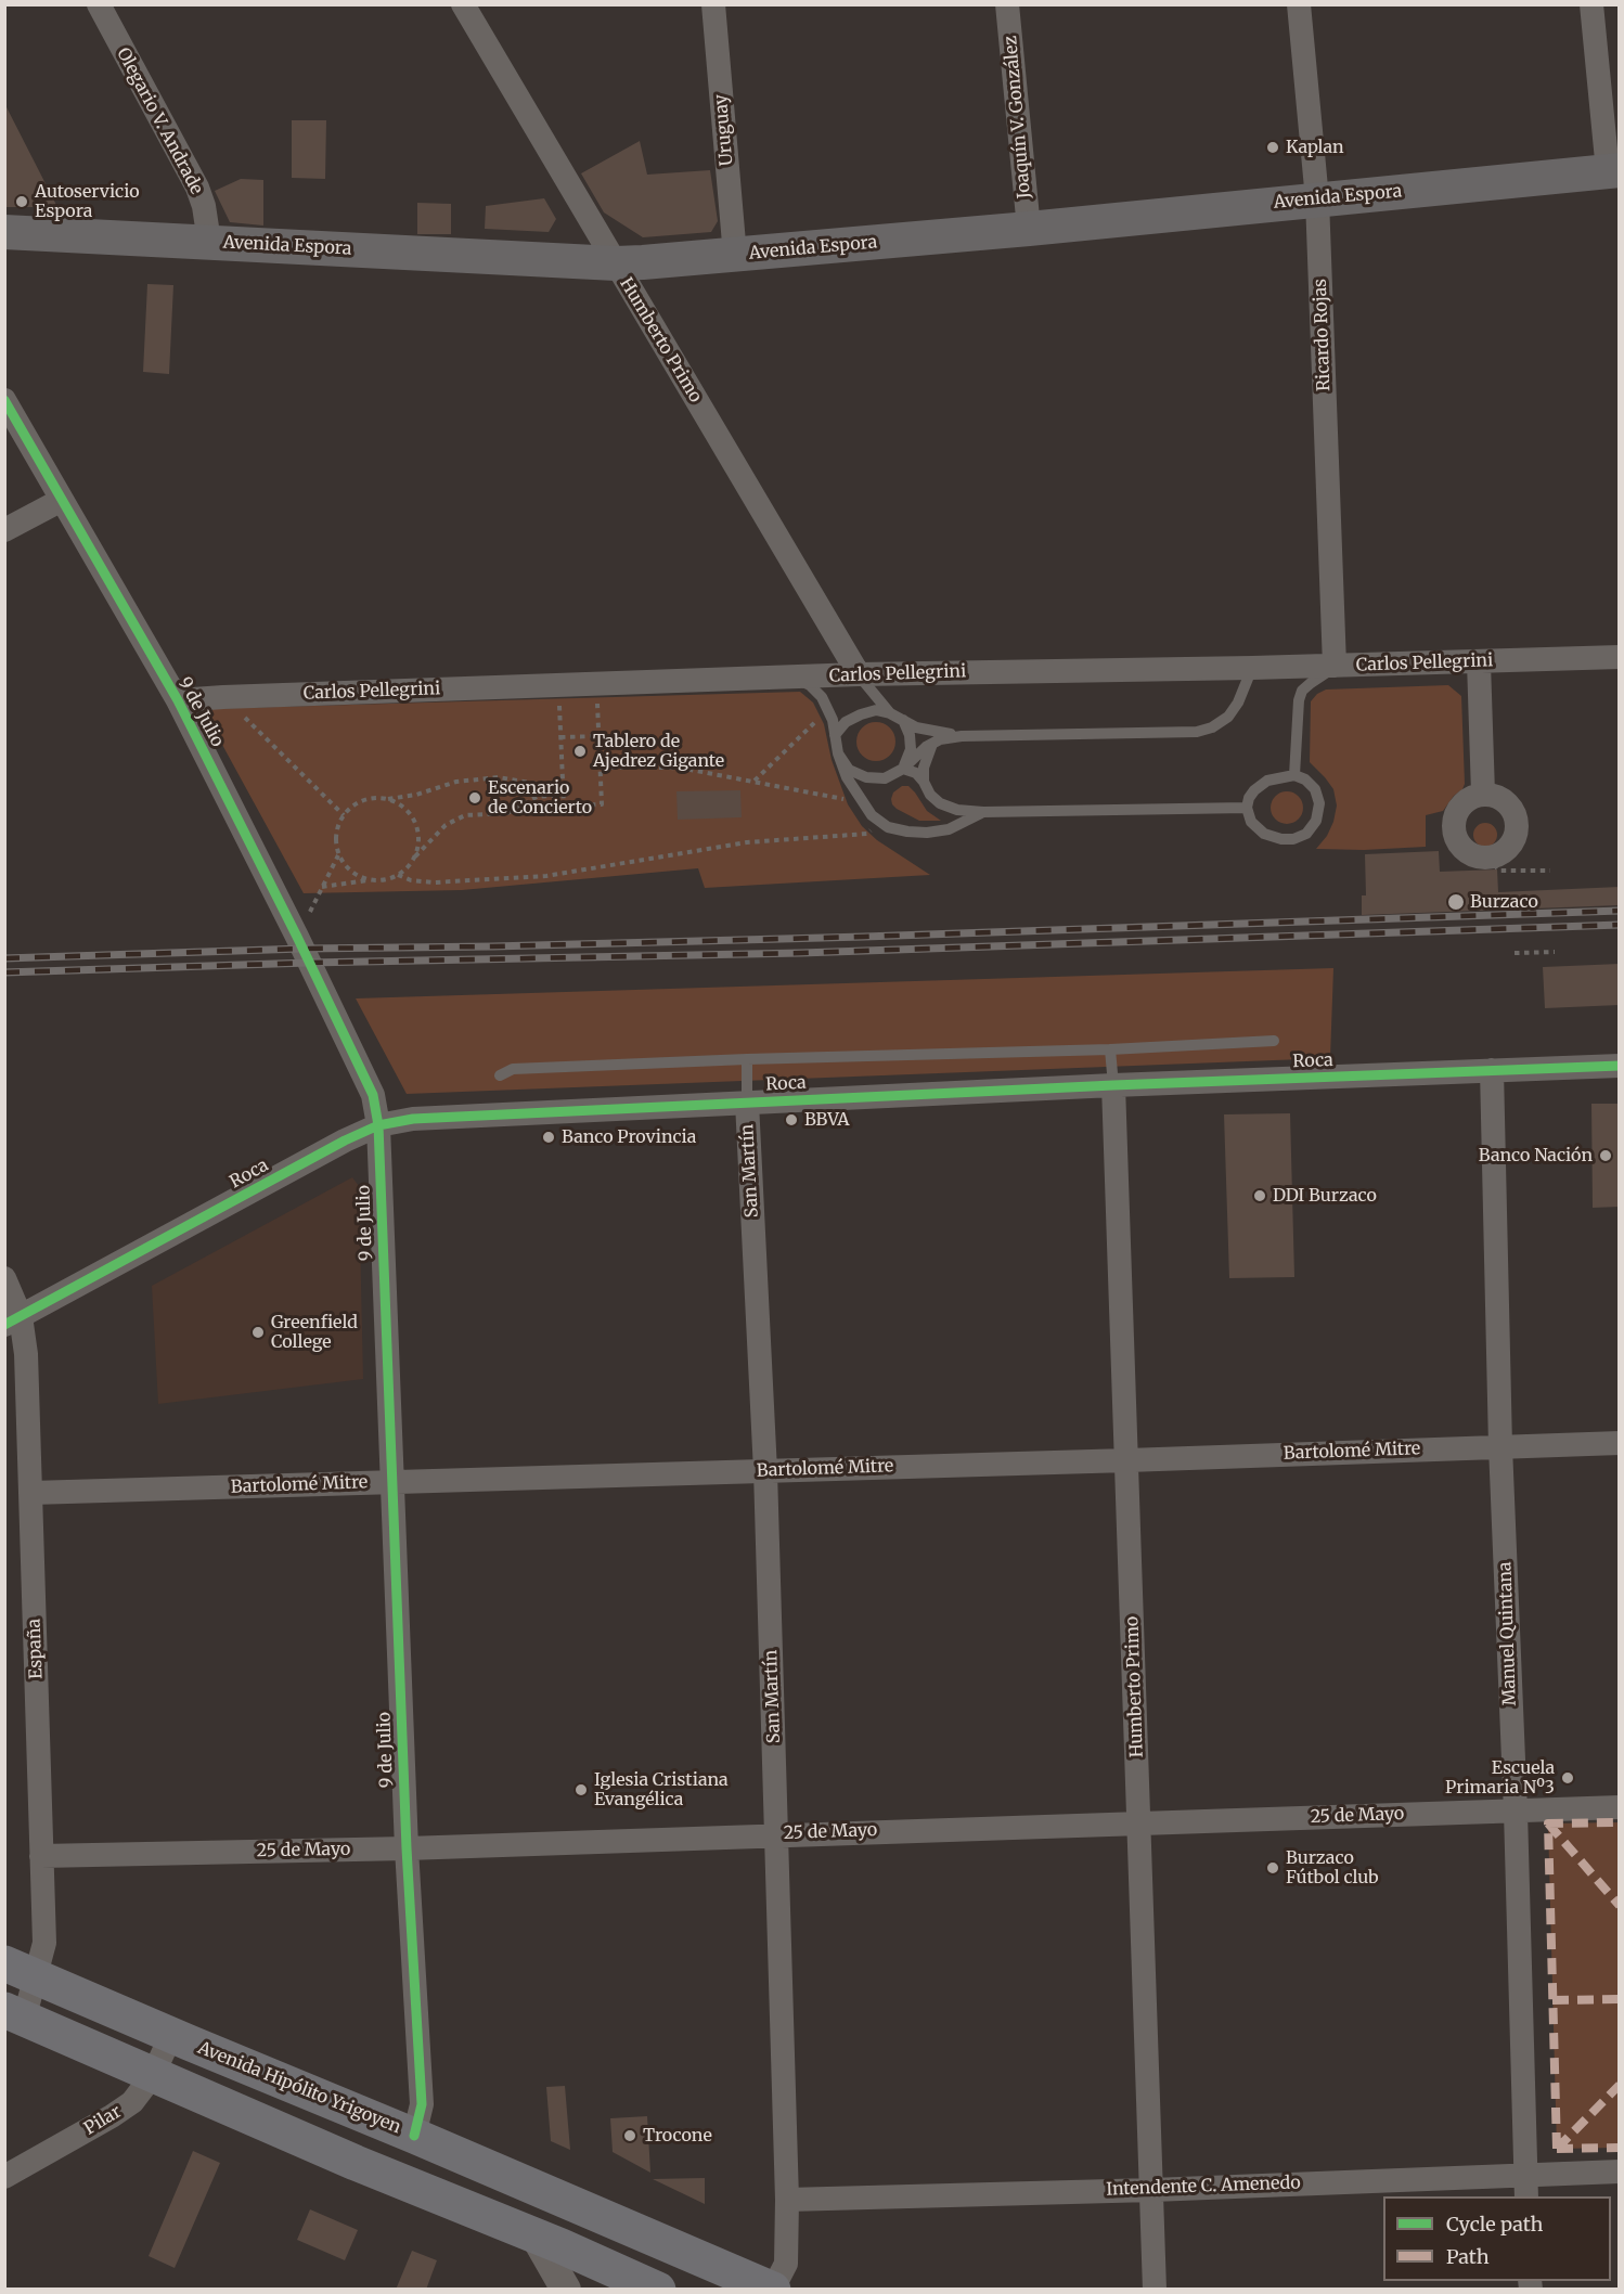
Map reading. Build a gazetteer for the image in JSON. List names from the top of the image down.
{
  "streets": {
    "main road": ["Avenida Espora", "Avenida Hipólito Yrigoyen"],
    "street": [
      "Joaquín V. González",
      "Olegario V. Andrade",
      "Uruguay",
      "Ricardo Rojas",
      "Humberto Primo",
      "Carlos Pellegrini",
      "9 de Julio",
      "Roca",
      "San Martín",
      "Bartolomé Mitre",
      "Manuel Quintana",
      "España",
      "25 de Mayo",
      "Pilar",
      "Intendente C. Amenedo"
    ]
  },
  "crossings": [
    ["Joaquín V. González", "Avenida Espora"],
    ["Olegario V. Andrade", "Avenida Espora"],
    ["Uruguay", "Avenida Espora"],
    ["Avenida Espora", "Ricardo Rojas"],
    ["Avenida Espora", "Humberto Primo"],
    ["Ricardo Rojas", "Carlos Pellegrini"],
    ["Humberto Primo", "Carlos Pellegrini"],
    ["Humberto Primo", "Roca"],
    ["Humberto Primo", "Bartolomé Mitre"],
    ["Humberto Primo", "25 de Mayo"],
    ["Humberto Primo", "Intendente C. Amenedo"],
    ["Carlos Pellegrini", "9 de Julio"],
    ["9 de Julio", "Roca"],
    ["9 de Julio", "Bartolomé Mitre"],
    ["9 de Julio", "25 de Mayo"],
    ["9 de Julio", "Avenida Hipólito Yrigoyen"],
    ["Roca", "San Martín"],
    ["Roca", "Manuel Quintana"],
    ["Roca", "España"],
    ["San Martín", "Bartolomé Mitre"],
    ["San Martín", "25 de Mayo"],
    ["San Martín", "Avenida Hipólito Yrigoyen"],
    ["San Martín", "Intendente C. Amenedo"],
    ["Bartolomé Mitre", "Manuel Quintana"],
    ["Bartolomé Mitre", "España"],
    ["Manuel Quintana", "25 de Mayo"],
    ["Manuel Quintana", "Intendente C. Amenedo"],
    ["España", "25 de Mayo"],
    ["España", "Avenida Hipólito Yrigoyen"],
    ["Avenida Hipólito Yrigoyen", "Pilar"]
  ],
  "places": [
    "Kaplan",
    "Autoservicio Espora",
    "Tablero de Ajedrez Gigante",
    "Escenario de Concierto",
    "Burzaco",
    "BBVA",
    "Banco Provincia",
    "Banco Nación",
    "DDI Burzaco",
    "Greenfield College",
    "Escuela Primaria Nº3",
    "Iglesia Cristiana Evangélica",
    "Burzaco Fútbol club",
    "Trocone"
  ],
  "legend": ["Cycle path", "Path"]
}
